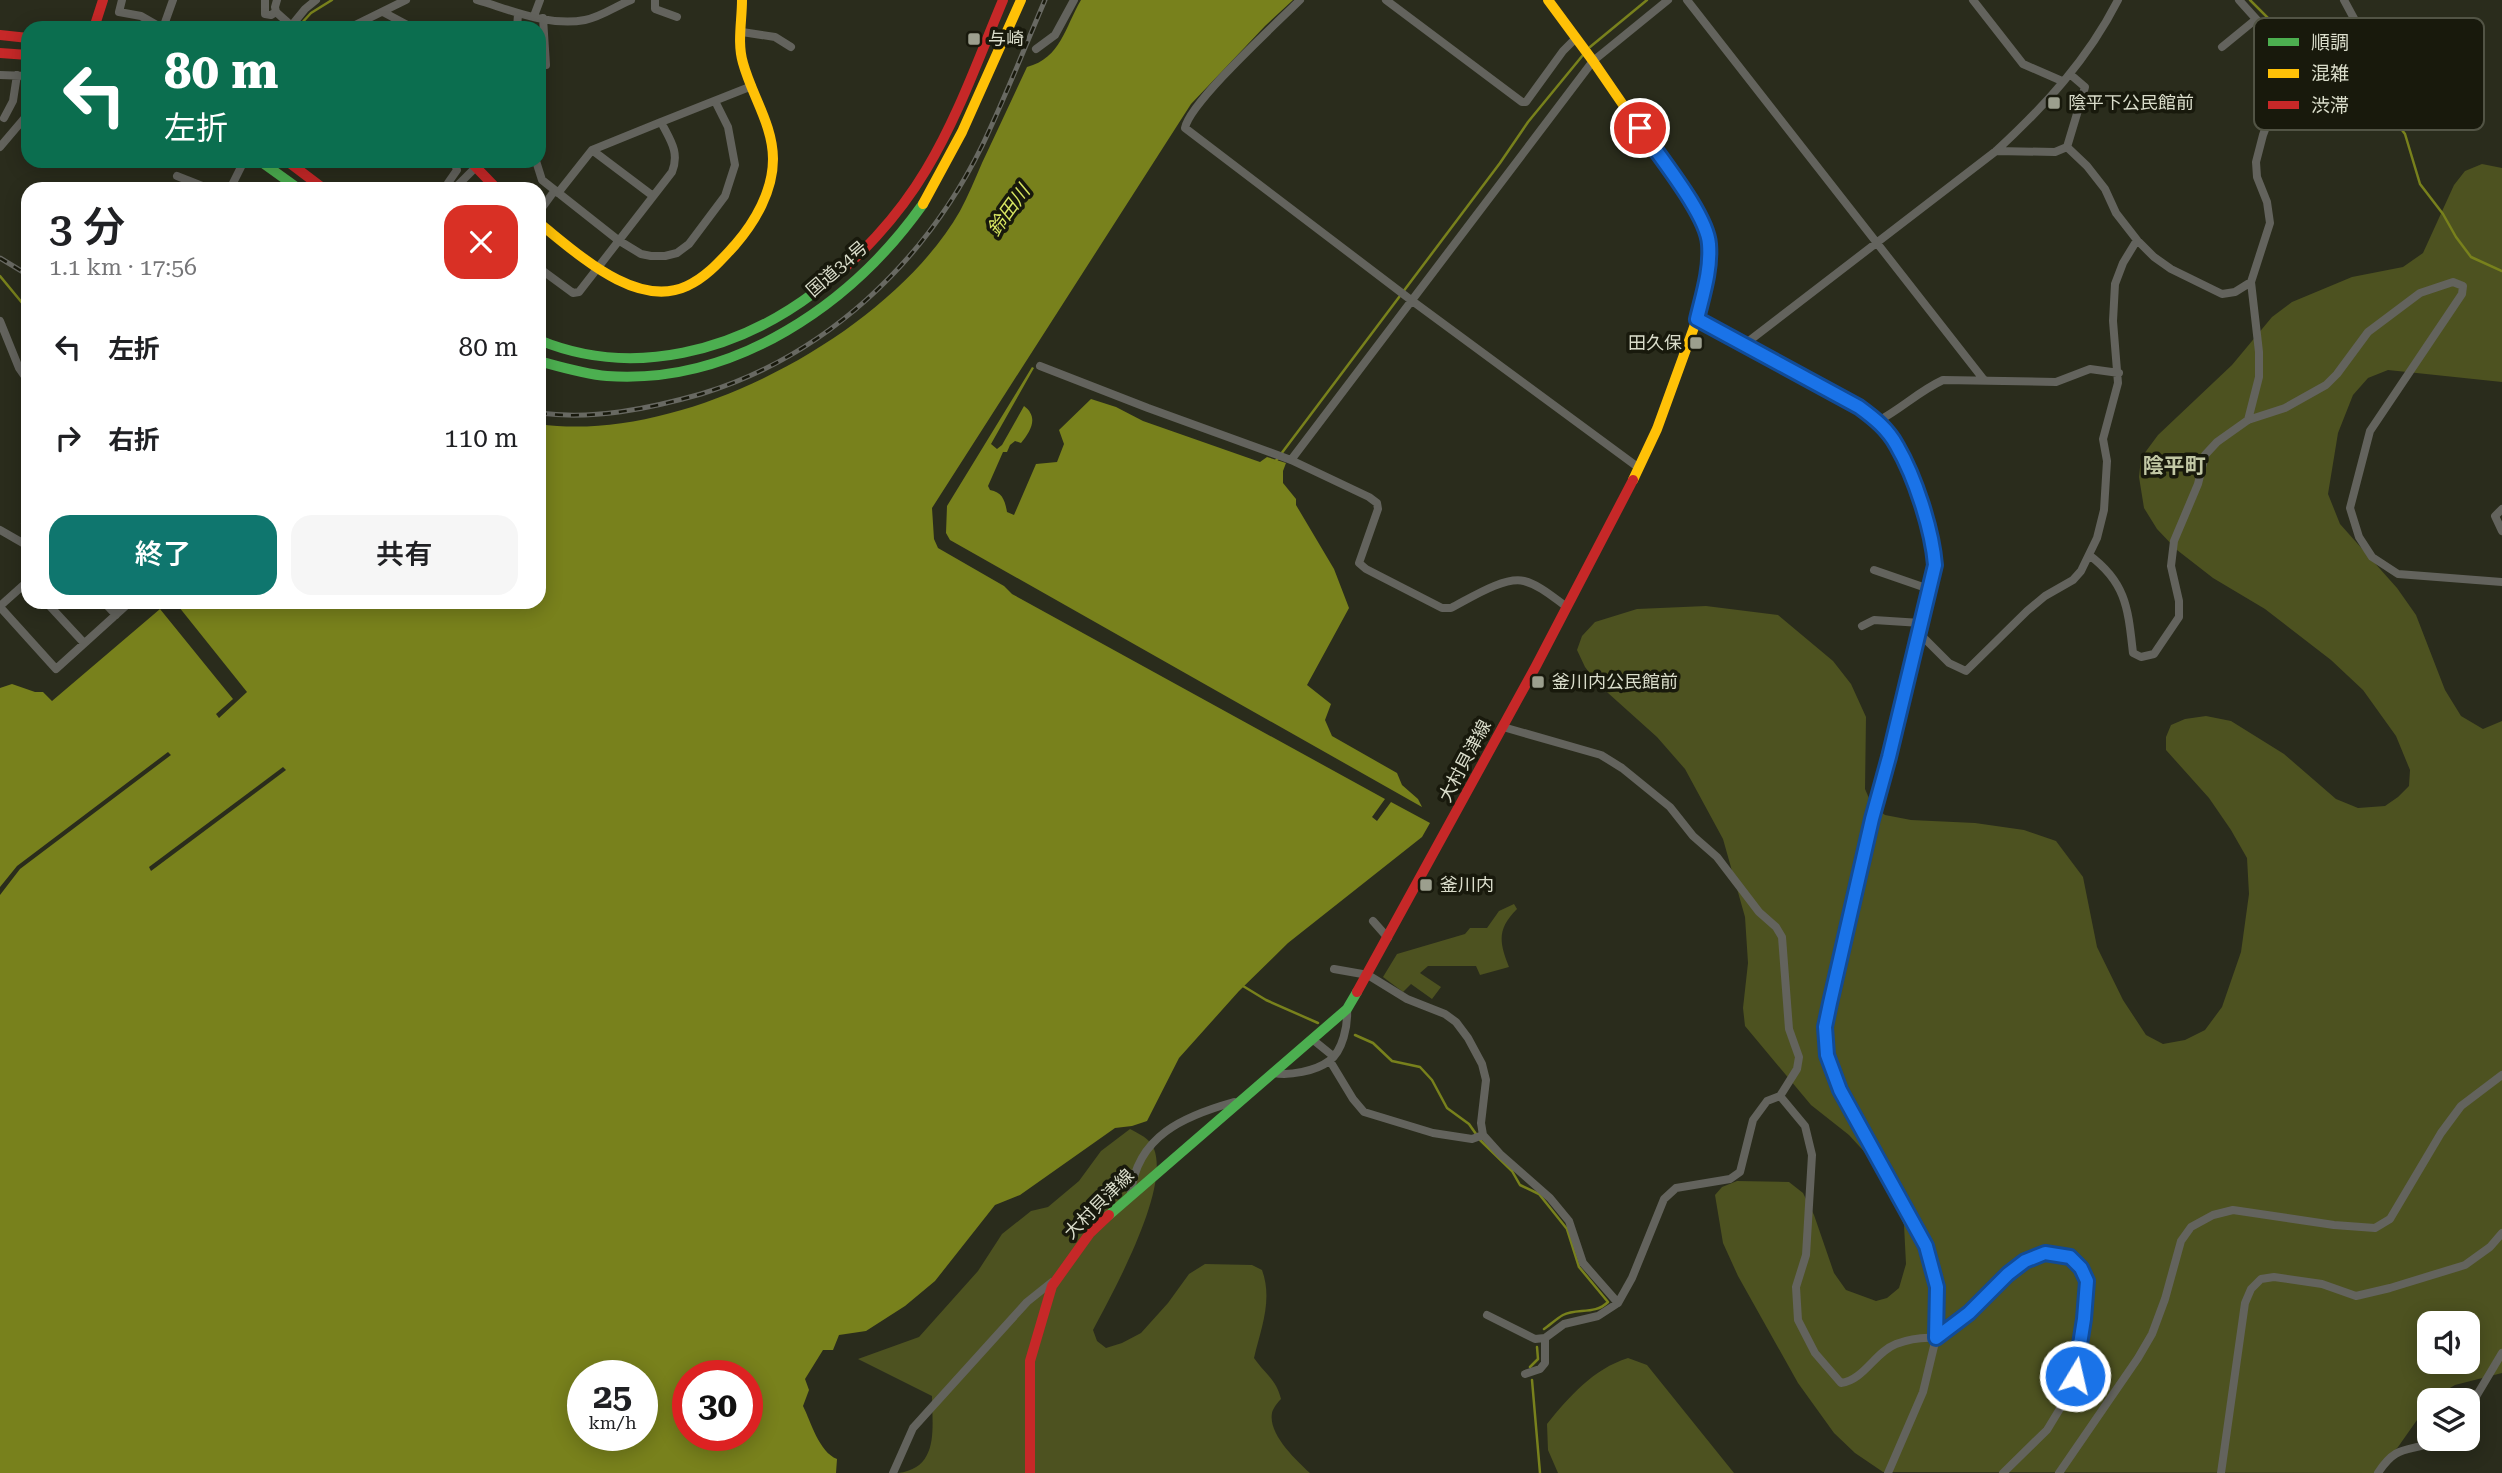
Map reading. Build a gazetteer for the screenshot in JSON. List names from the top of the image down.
{
  "streets": {
    "main road": ["国道34号", "大村貝津線"]
  },
  "districts": ["陰平町"],
  "water": ["鈴田川"],
  "places": {
    "transit": [
      "与崎",
      "陰平下公民館前",
      "田久保",
      "釜川内公民館前",
      "釜川内"
    ]
  },
  "legend": ["順調", "混雑", "渋滞"],
  "page": {
    "turn": ["80 m", "左折"],
    "heading": ["3 分", "1.1 km · 17:56"],
    "list": [
      {
        "name": "左折",
        "value": "80 m"
      },
      {
        "name": "右折",
        "value": "110 m"
      }
    ],
    "buttons": ["終了", "共有"],
    "speed": "25 km/h",
    "limit": "30"
  }
}
